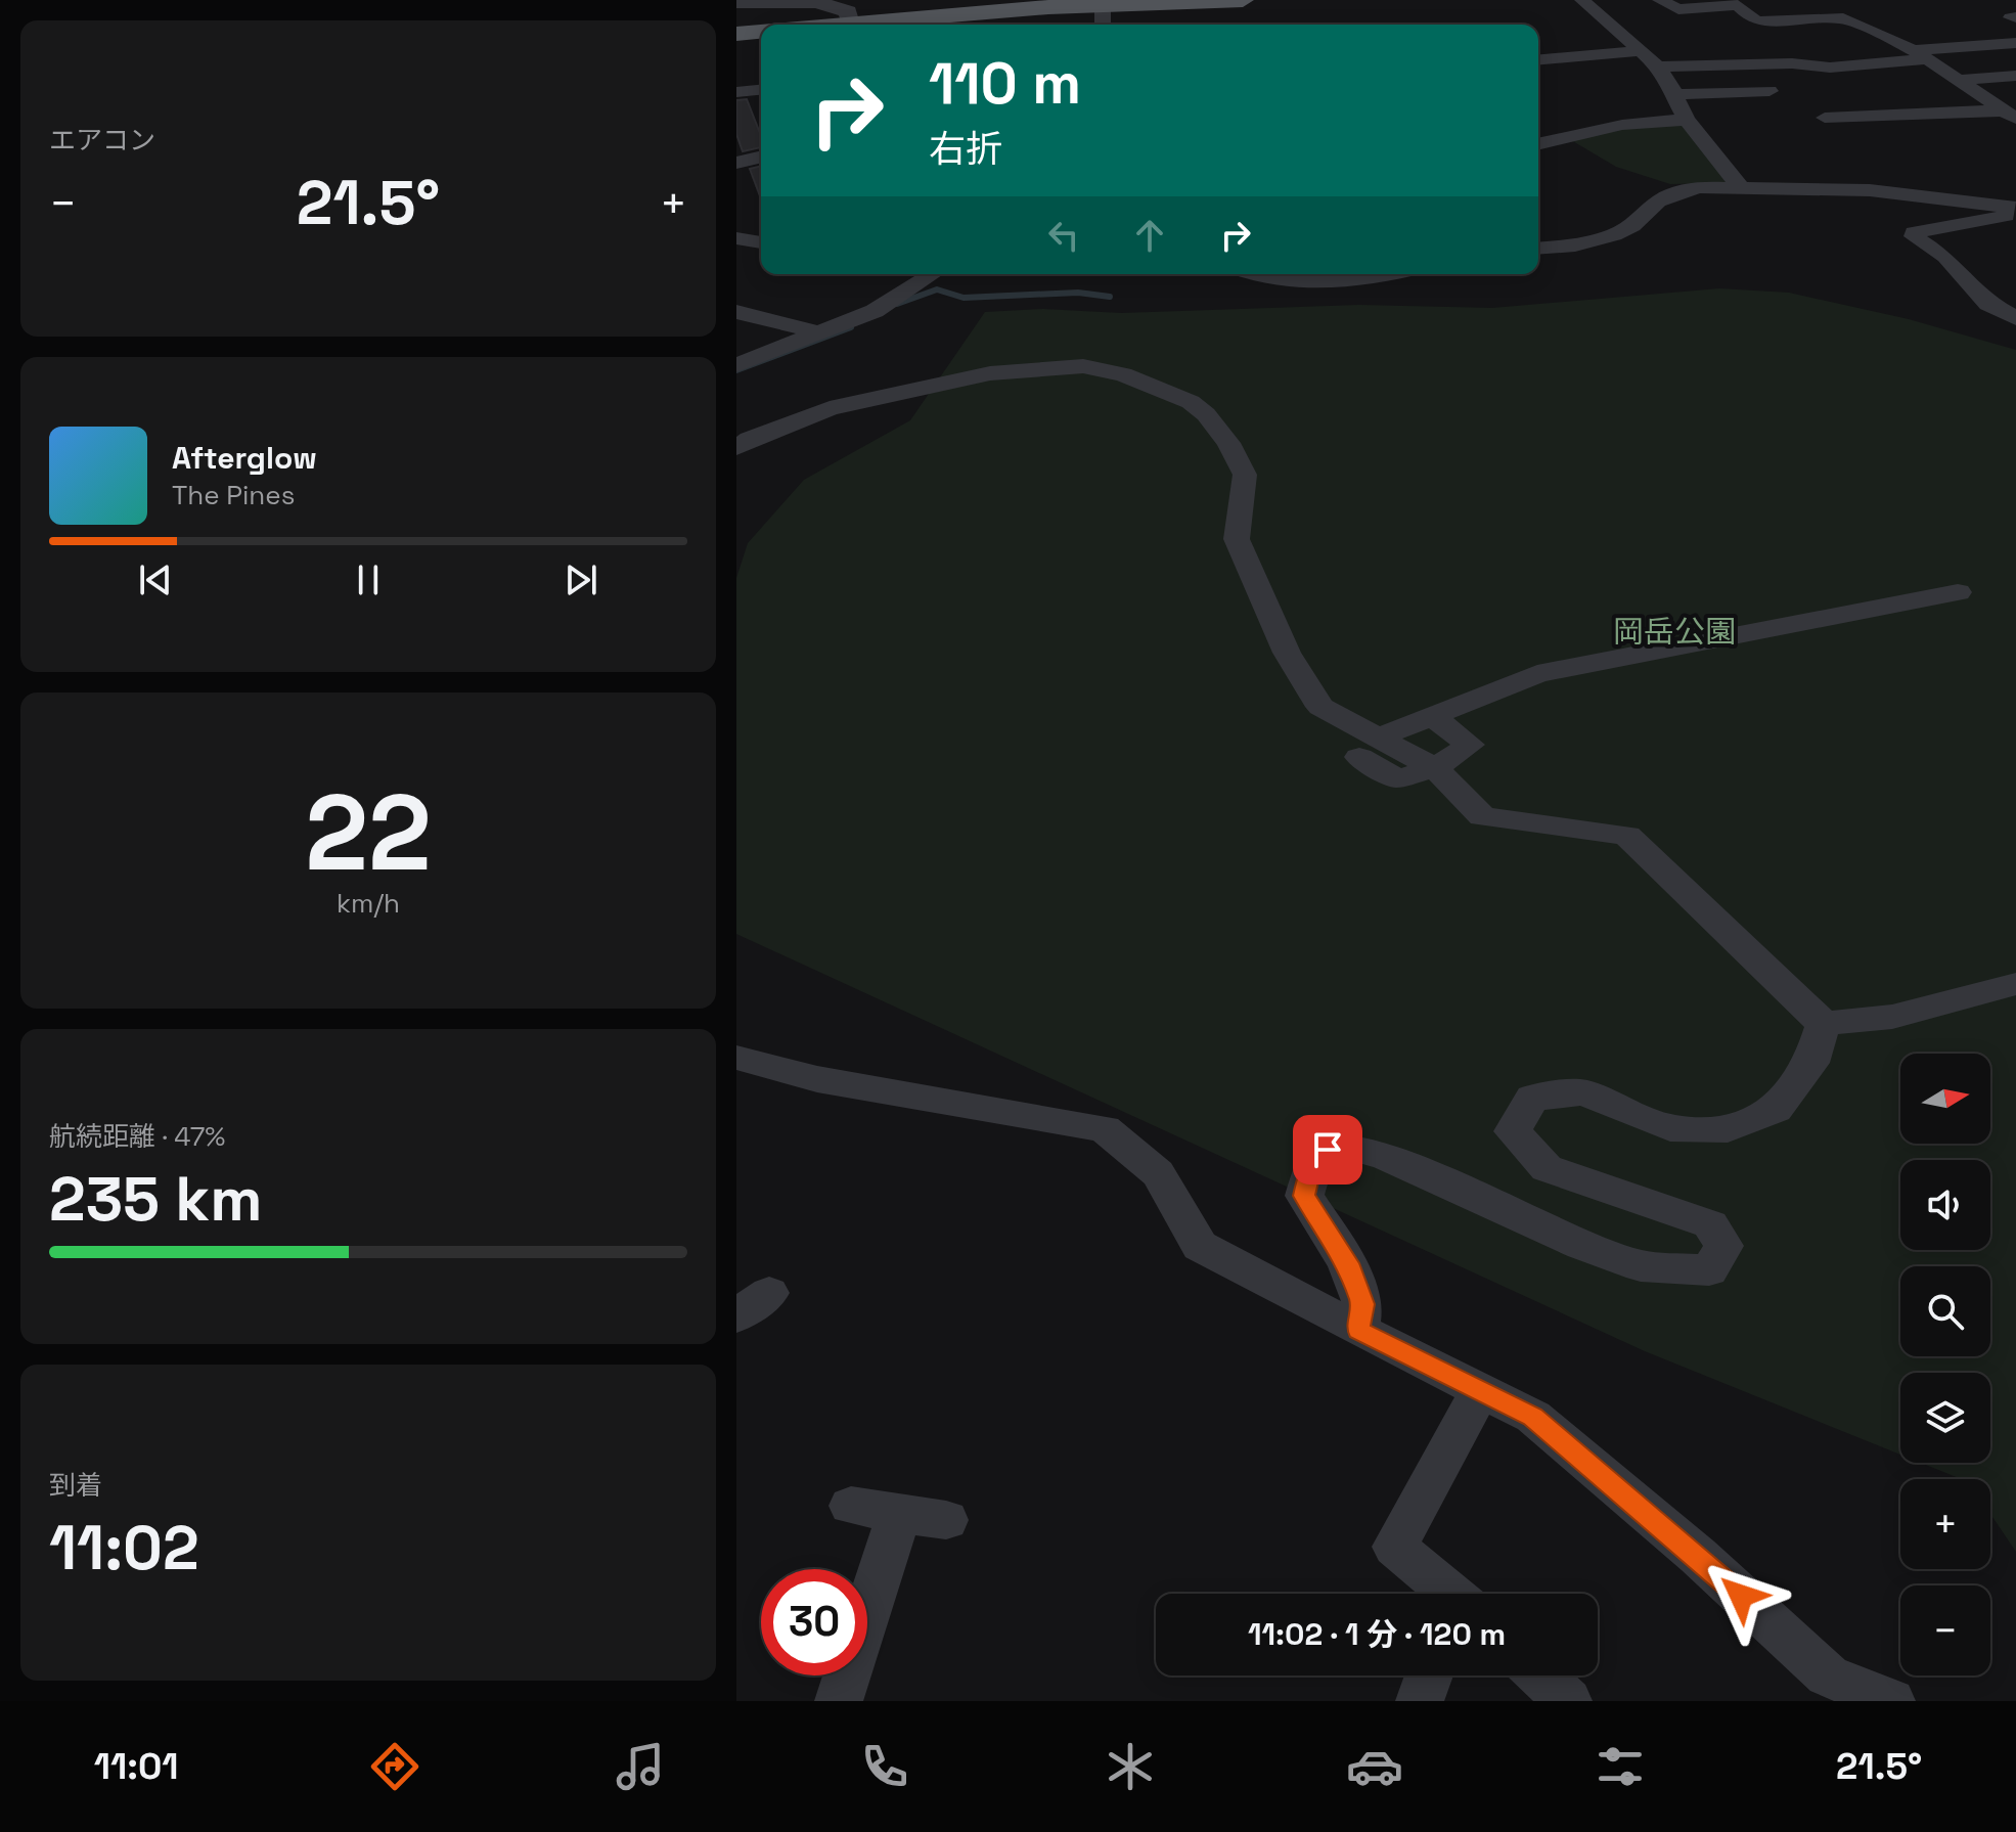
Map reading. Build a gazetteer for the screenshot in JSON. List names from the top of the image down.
{
  "parks": ["岡岳公園"],
  "north": "right",
  "page": {
    "tile": [
      "エアコン",
      ["22", "km/h"],
      ["航続距離 · 47%", "235 km"],
      ["到着", "11:02"]
    ],
    "turn": ["110 m", "右折"],
    "heat": ["−", "21.5°", "+"],
    "song": ["Afterglow", "The Pines"],
    "map_buttons": ["+", "−"],
    "limit": "30",
    "trip": "11:02 · 1 分 · 120 m",
    "tabs": ["11:01", "21.5°"]
  }
}
